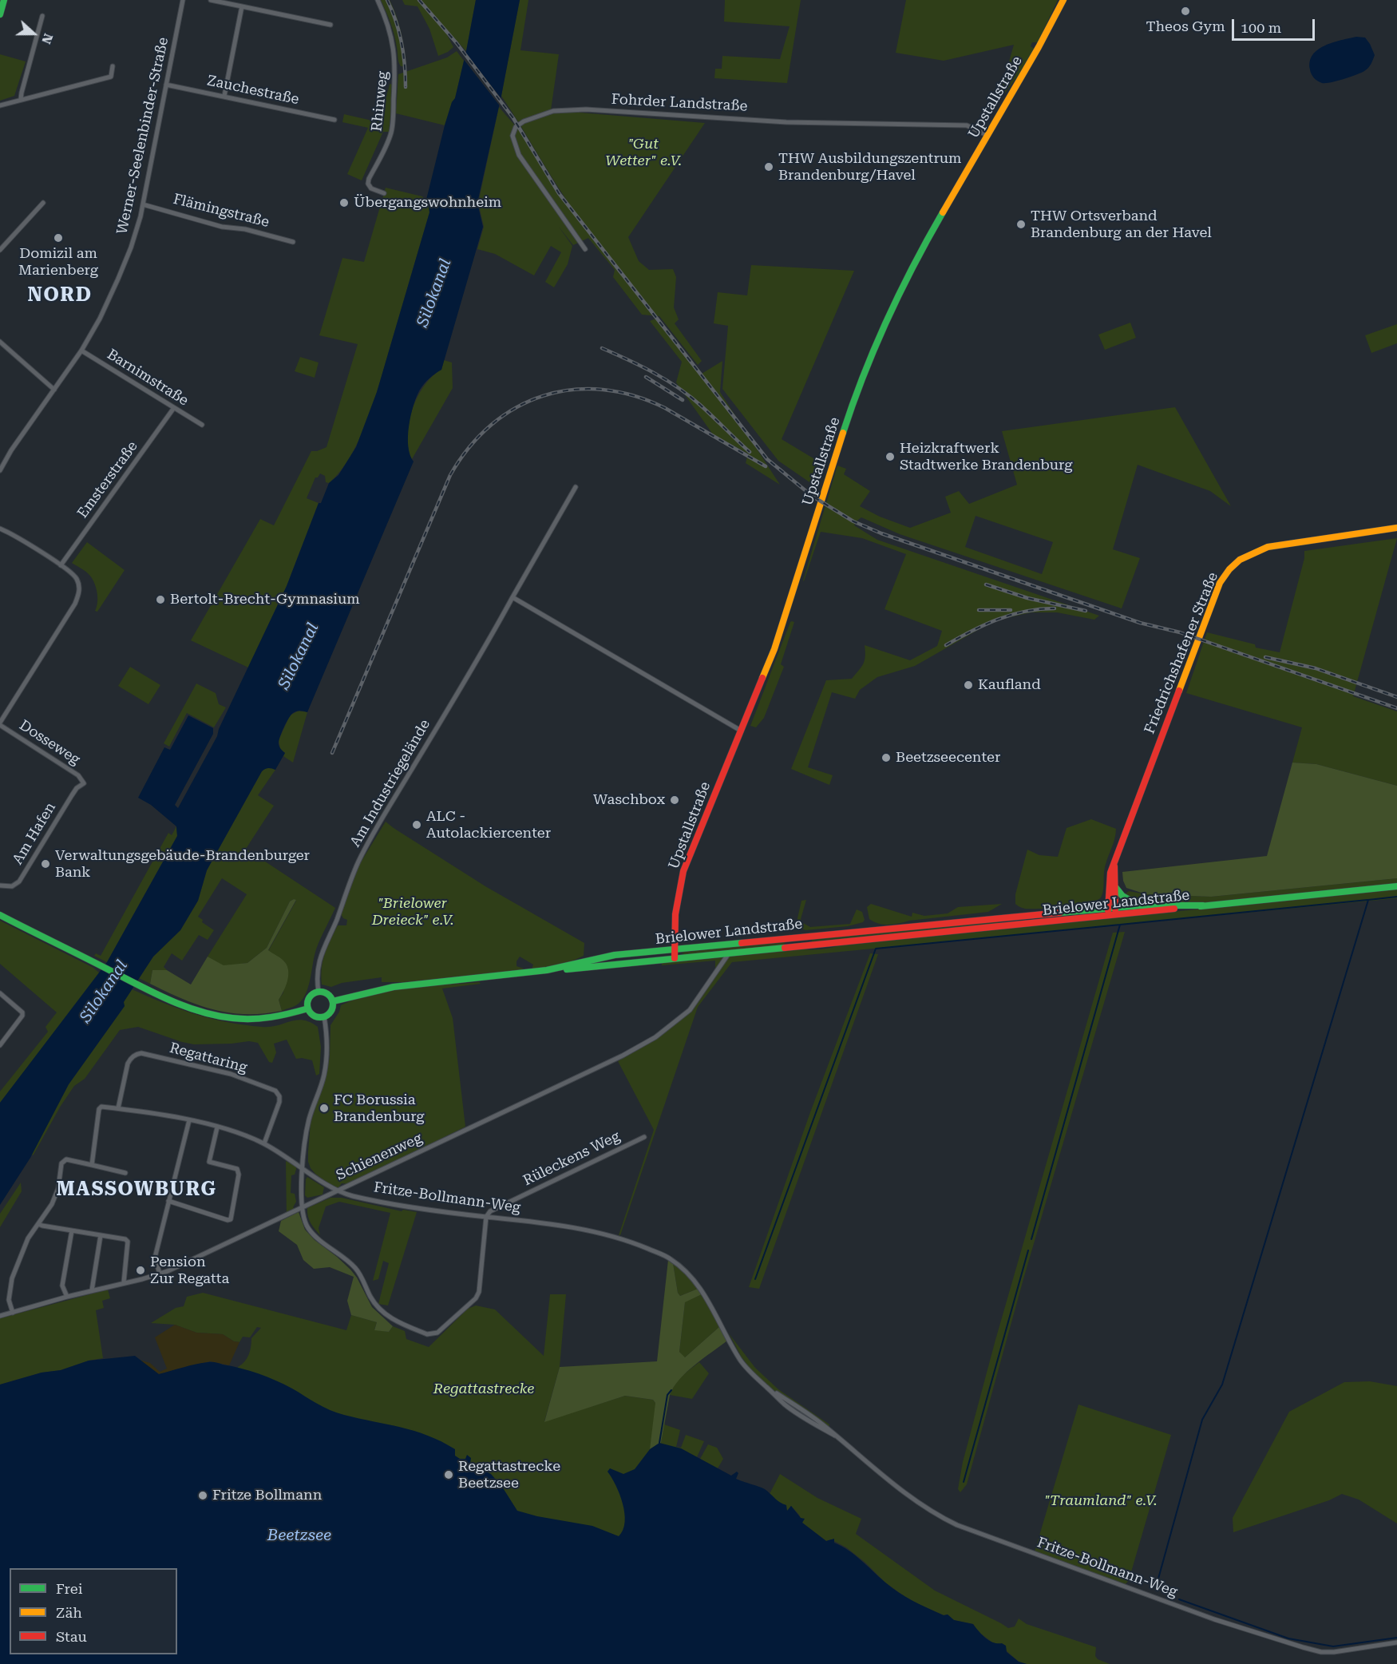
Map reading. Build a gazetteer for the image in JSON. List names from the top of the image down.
{
  "streets": {
    "main road": ["Upstallstraße", "Friedrichshafener Straße", "Brielower Landstraße"],
    "street": [
      "Zauchestraße",
      "Rhinweg",
      "Fohrder Landstraße",
      "Werner-Seelenbinder-Straße",
      "Flämingstraße",
      "Barnimstraße",
      "Emsterstraße",
      "Dosseweg",
      "Am Industriegelände",
      "Am Hafen",
      "Regattaring",
      "Schienenweg",
      "Rüleckens Weg",
      "Fritze-Bollmann-Weg"
    ]
  },
  "crossings": [
    ["Zauchestraße", "Werner-Seelenbinder-Straße"],
    ["Upstallstraße", "Fohrder Landstraße"],
    ["Upstallstraße", "Brielower Landstraße"],
    ["Werner-Seelenbinder-Straße", "Flämingstraße"],
    ["Werner-Seelenbinder-Straße", "Barnimstraße"],
    ["Barnimstraße", "Emsterstraße"],
    ["Friedrichshafener Straße", "Brielower Landstraße"],
    ["Dosseweg", "Am Hafen"],
    ["Am Industriegelände", "Brielower Landstraße"],
    ["Brielower Landstraße", "Schienenweg"],
    ["Regattaring", "Fritze-Bollmann-Weg"],
    ["Schienenweg", "Fritze-Bollmann-Weg"],
    ["Rüleckens Weg", "Fritze-Bollmann-Weg"]
  ],
  "districts": ["NORD", "MASSOWBURG"],
  "water": ["Silokanal", "Beetzsee"],
  "parks": [
    "\"Gut Wetter\" e.V.",
    "\"Brielower Dreieck\" e.V.",
    "Regattastrecke",
    "\"Traumland\" e.V."
  ],
  "places": [
    "Theos Gym",
    "THW Ausbildungszentrum Brandenburg/Havel",
    "Übergangswohnheim",
    "THW Ortsverband Brandenburg an der Havel",
    "Domizil am Marienberg",
    "Heizkraftwerk Stadtwerke Brandenburg",
    "Bertolt-Brecht-Gymnasium",
    "Kaufland",
    "Beetzseecenter",
    "Waschbox",
    "ALC - Autolackiercenter",
    "Verwaltungsgebäude-Brandenburger Bank",
    "FC Borussia Brandenburg",
    "Pension Zur Regatta",
    "Regattastrecke Beetzsee",
    "Fritze Bollmann"
  ],
  "legend": ["Frei", "Zäh", "Stau"],
  "scale_bar": "100 m",
  "north": "right"
}
